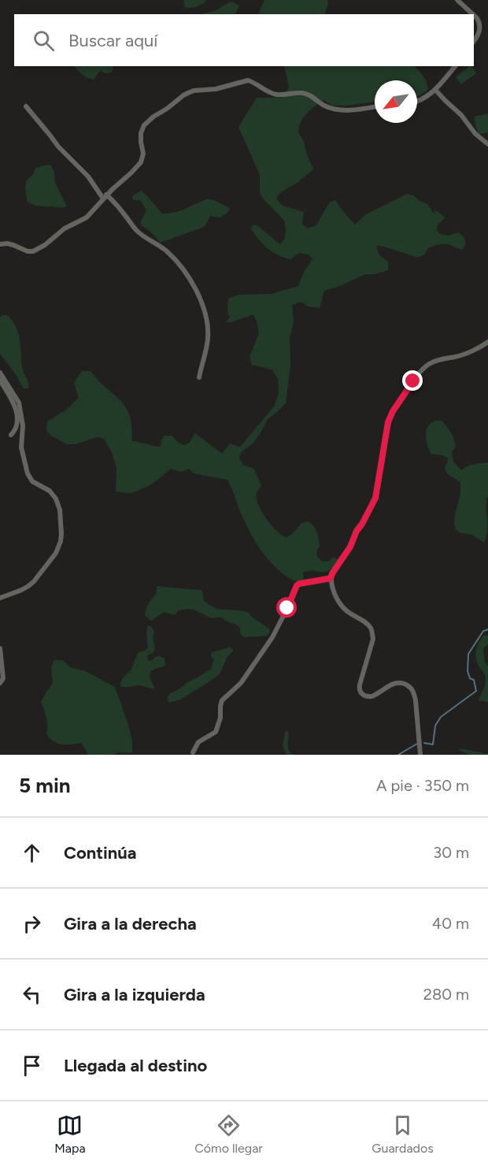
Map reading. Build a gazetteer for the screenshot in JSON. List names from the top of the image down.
{
  "north": "bottom left",
  "page": {
    "search": "Buscar aquí",
    "heading": ["5 min", "A pie · 350 m"],
    "list": [
      ["Continúa", "30 m"],
      ["Gira a la derecha", "40 m"],
      ["Gira a la izquierda", "280 m"],
      "Llegada al destino"
    ],
    "nav": ["Mapa", "Cómo llegar", "Guardados"]
  }
}
